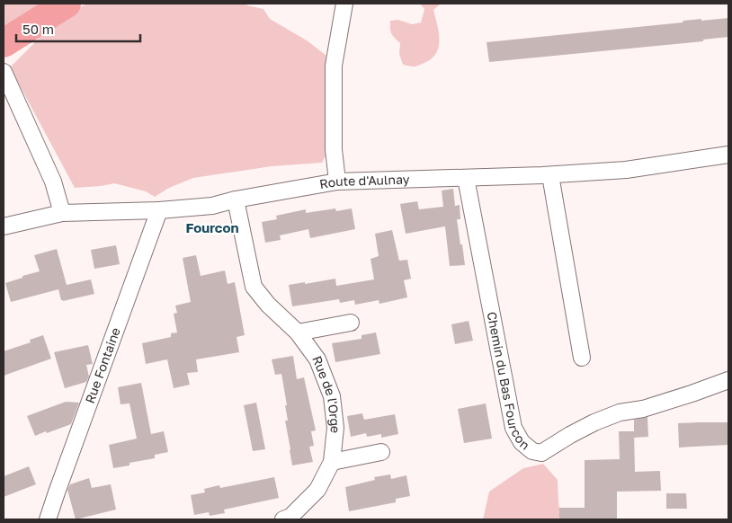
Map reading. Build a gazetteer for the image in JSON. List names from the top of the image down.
{
  "streets": {
    "street": [
      "Route d'Aulnay",
      "Rue Fontaine",
      "Chemin du Bas Fourcon",
      "Rue de l'Orge"
    ]
  },
  "crossings": [
    ["Route d'Aulnay", "Rue Fontaine"],
    ["Route d'Aulnay", "Chemin du Bas Fourcon"],
    ["Route d'Aulnay", "Rue de l'Orge"]
  ],
  "districts": ["Fourcon"],
  "scale_bar": "50 m"
}
